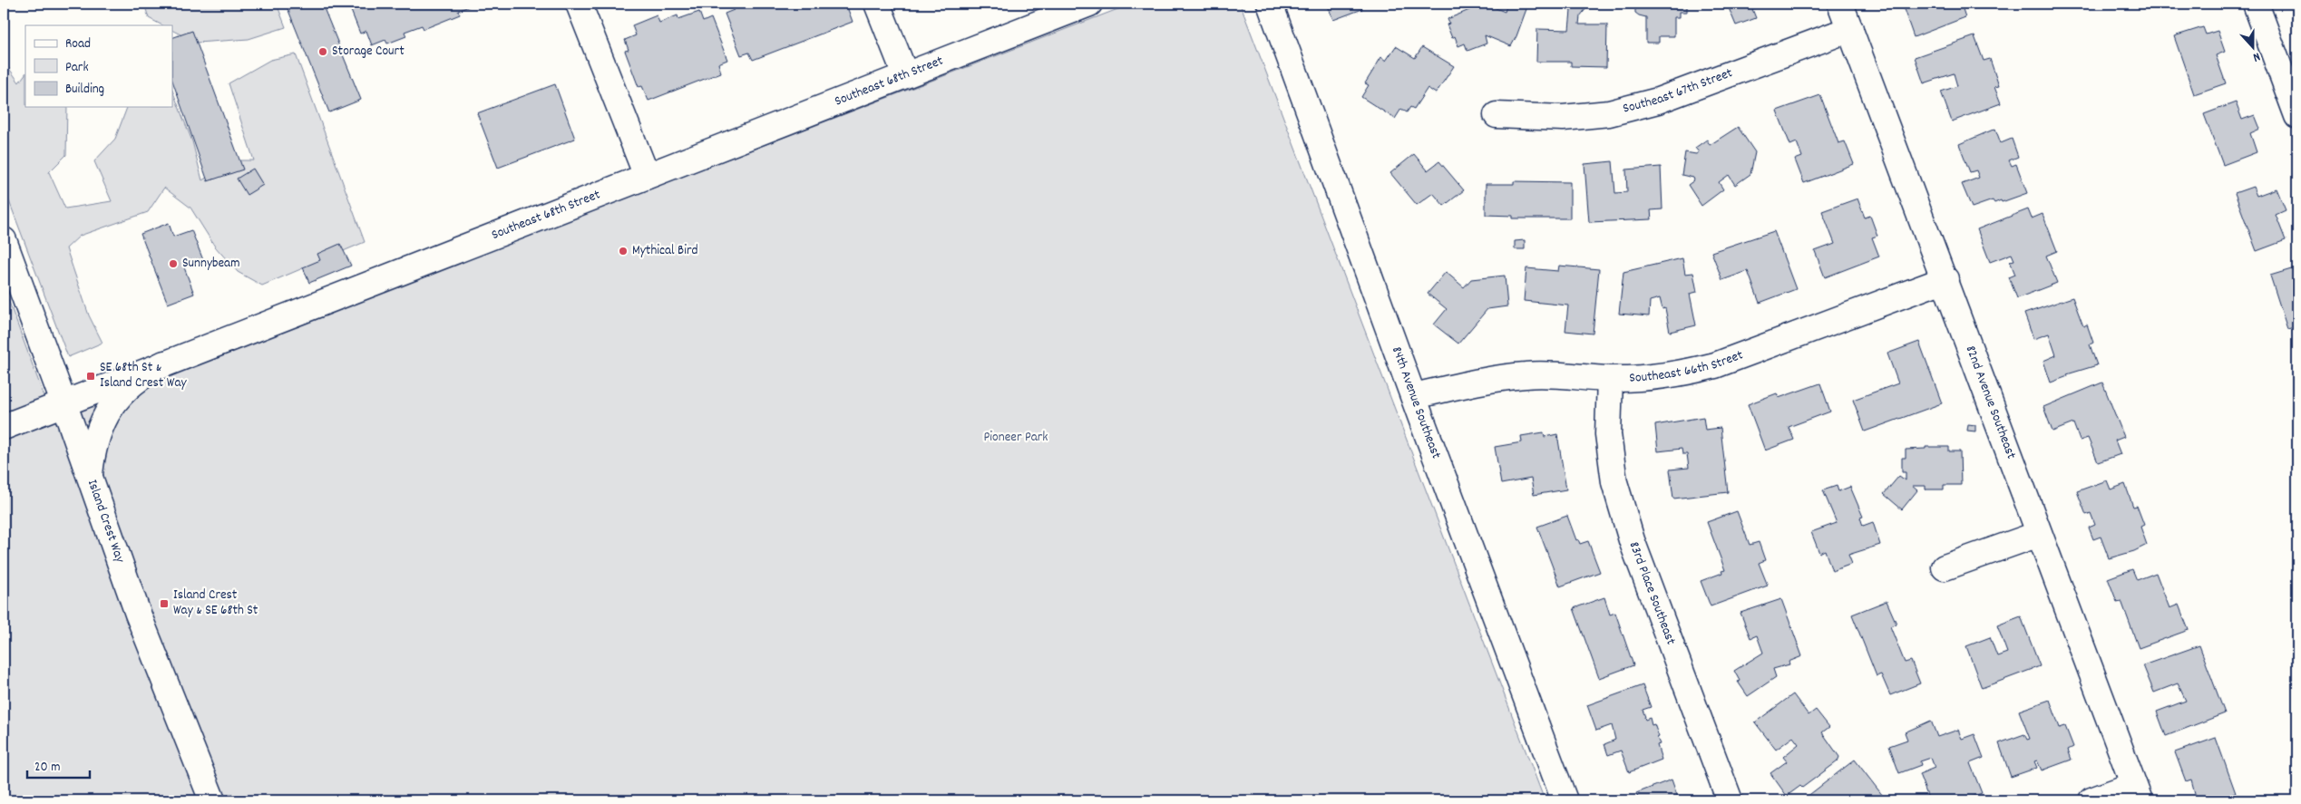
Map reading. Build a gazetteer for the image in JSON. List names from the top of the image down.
{
  "streets": {
    "street": [
      "Southeast 68th Street",
      "Southeast 67th Street",
      "Southeast 66th Street",
      "82nd Avenue Southeast",
      "84th Avenue Southeast",
      "Island Crest Way",
      "83rd Place Southeast"
    ]
  },
  "crossings": [
    ["Southeast 68th Street", "Island Crest Way"],
    ["Southeast 67th Street", "82nd Avenue Southeast"],
    ["Southeast 66th Street", "82nd Avenue Southeast"],
    ["Southeast 66th Street", "84th Avenue Southeast"],
    ["Southeast 66th Street", "83rd Place Southeast"]
  ],
  "parks": ["Pioneer Park"],
  "places": {
    "other": ["Storage Court", "Mythical Bird", "Sunnybeam"],
    "transit": ["SE 68th St & Island Crest Way", "Island Crest Way & SE 68th St"]
  },
  "legend": ["Road", "Park", "Building"],
  "scale_bar": "20 m",
  "north": "bottom"
}
